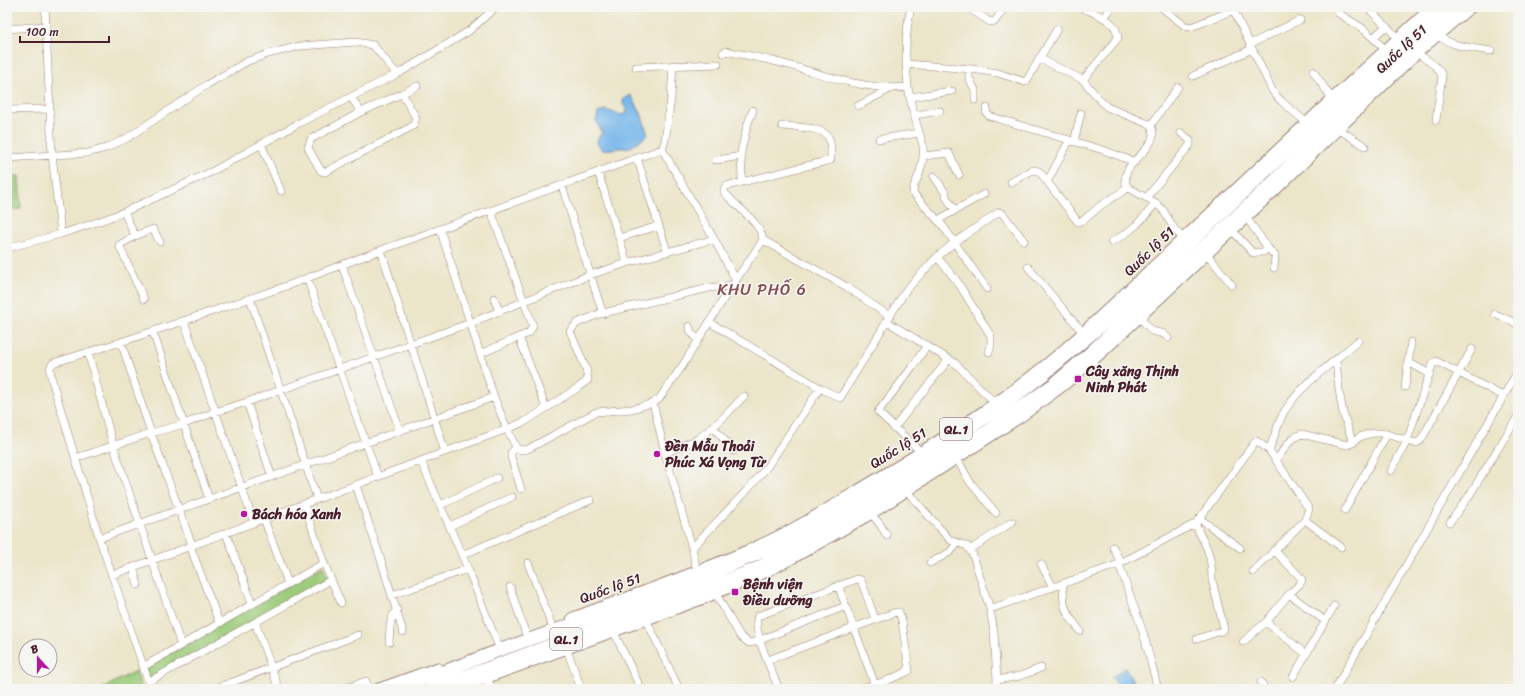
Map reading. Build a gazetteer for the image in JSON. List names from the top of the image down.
{
  "streets": {
    "highway": ["Quốc lộ 51", "QL.1"]
  },
  "districts": ["KHU PHỐ 6"],
  "places": {
    "transit": ["Cây xăng Thịnh Ninh Phát", "Bệnh viện Điều dưỡng"],
    "other": ["Đền Mẫu Thoải Phúc Xá Vọng Từ", "Bách hóa Xanh"]
  },
  "scale_bar": "100 m",
  "north": "top"
}
